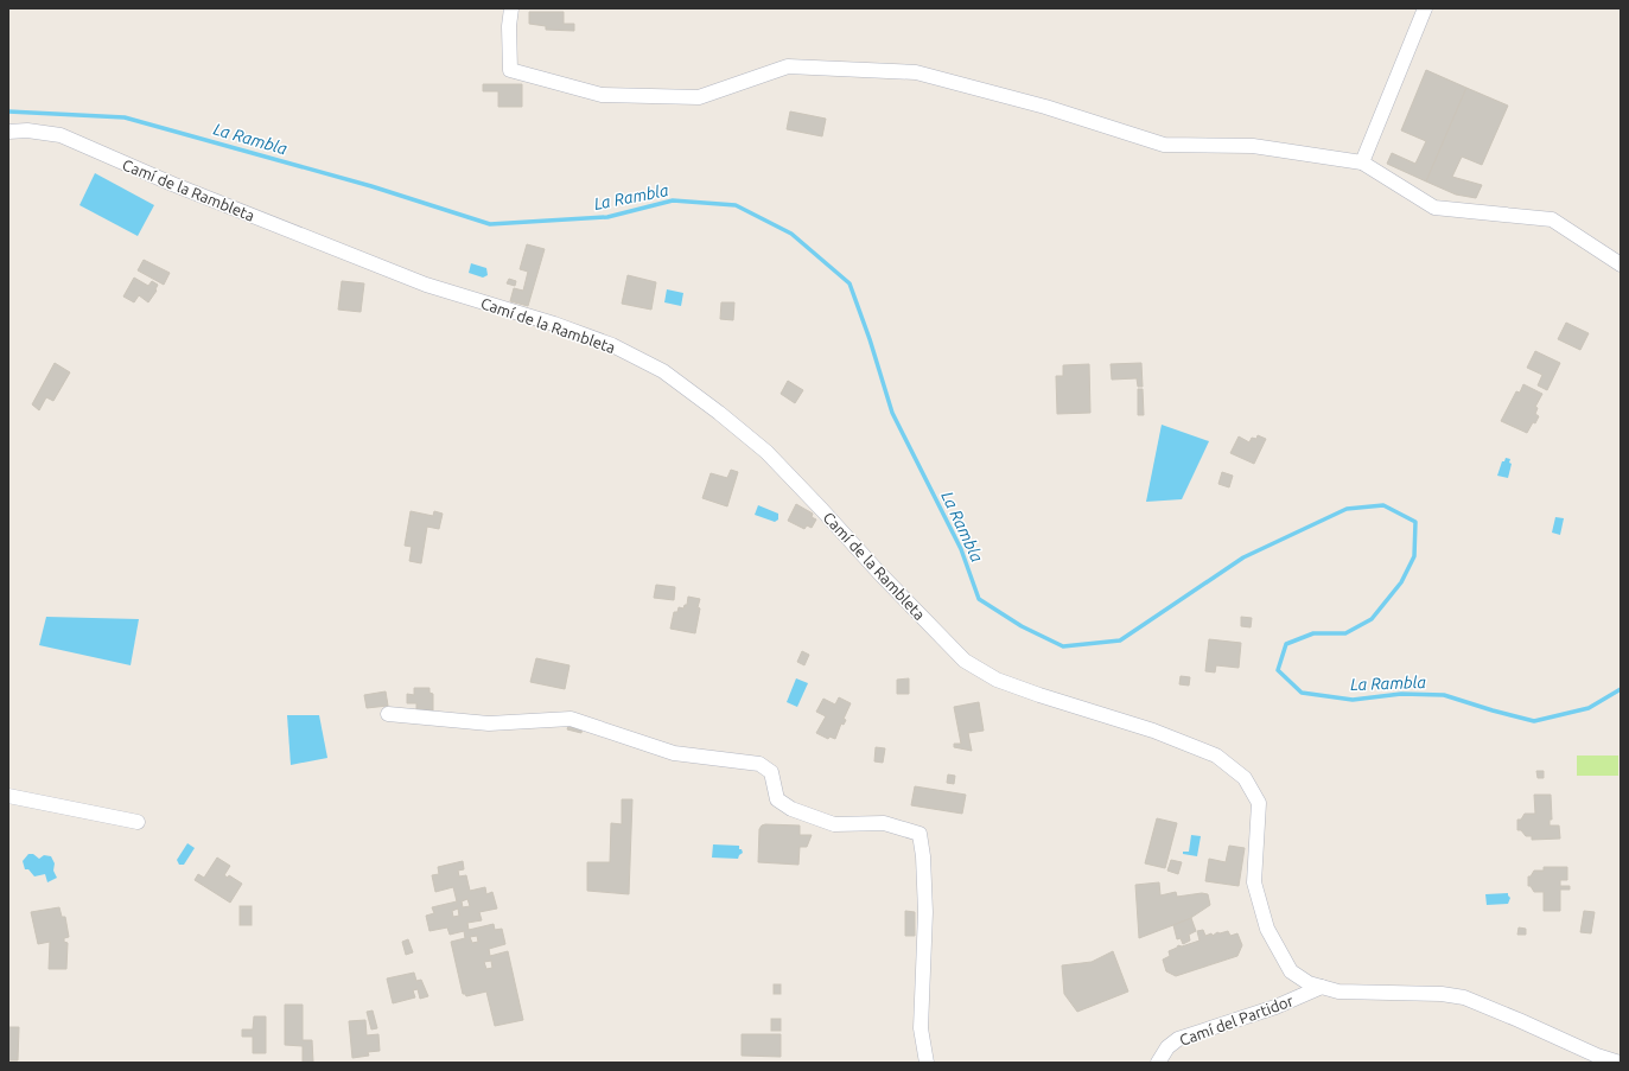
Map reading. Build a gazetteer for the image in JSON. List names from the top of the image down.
{
  "streets": {
    "street": ["Camí de la Rambleta", "Camí del Partidor"]
  },
  "crossings": [
    ["Camí de la Rambleta", "Camí del Partidor"]
  ],
  "water": ["La Rambla"]
}
